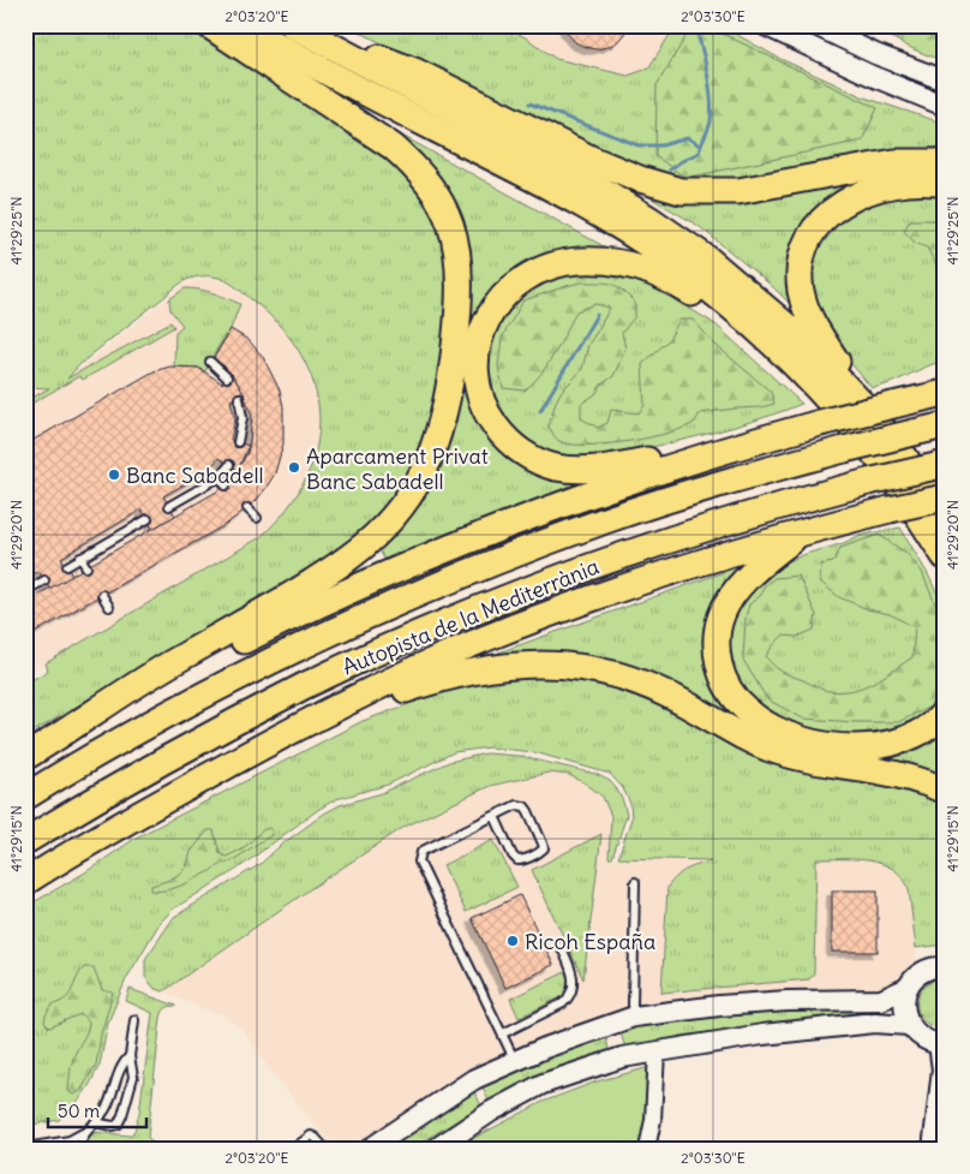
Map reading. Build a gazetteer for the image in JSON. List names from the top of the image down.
{
  "streets": {
    "highway": ["Autopista de la Mediterrània"]
  },
  "places": ["Aparcament Privat Banc Sabadell", "Banc Sabadell", "Ricoh España"],
  "scale_bar": "50 m",
  "coordinates": [
    "2°03'20\"E",
    "2°03'30\"E",
    "41°29'25\"N",
    "41°29'20\"N",
    "41°29'15\"N"
  ]
}
